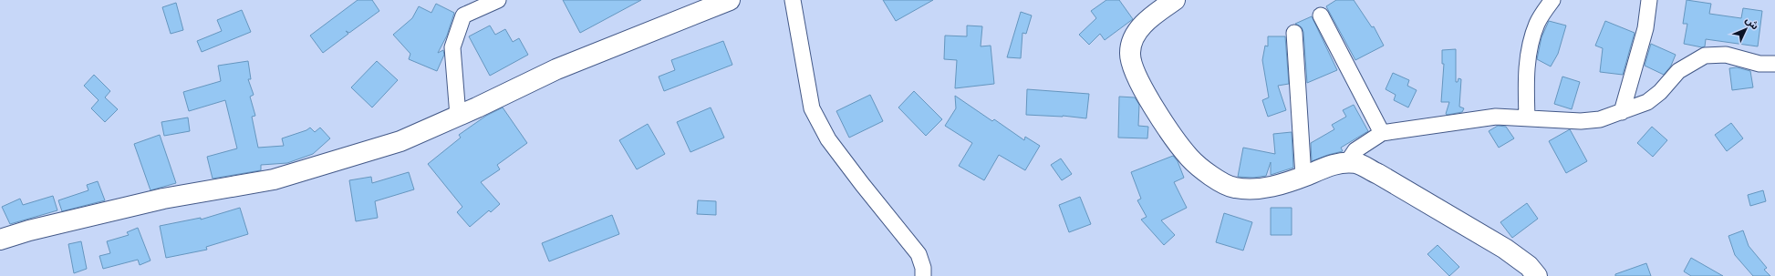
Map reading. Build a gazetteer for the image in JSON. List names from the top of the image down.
{
  "north": "top right"
}
